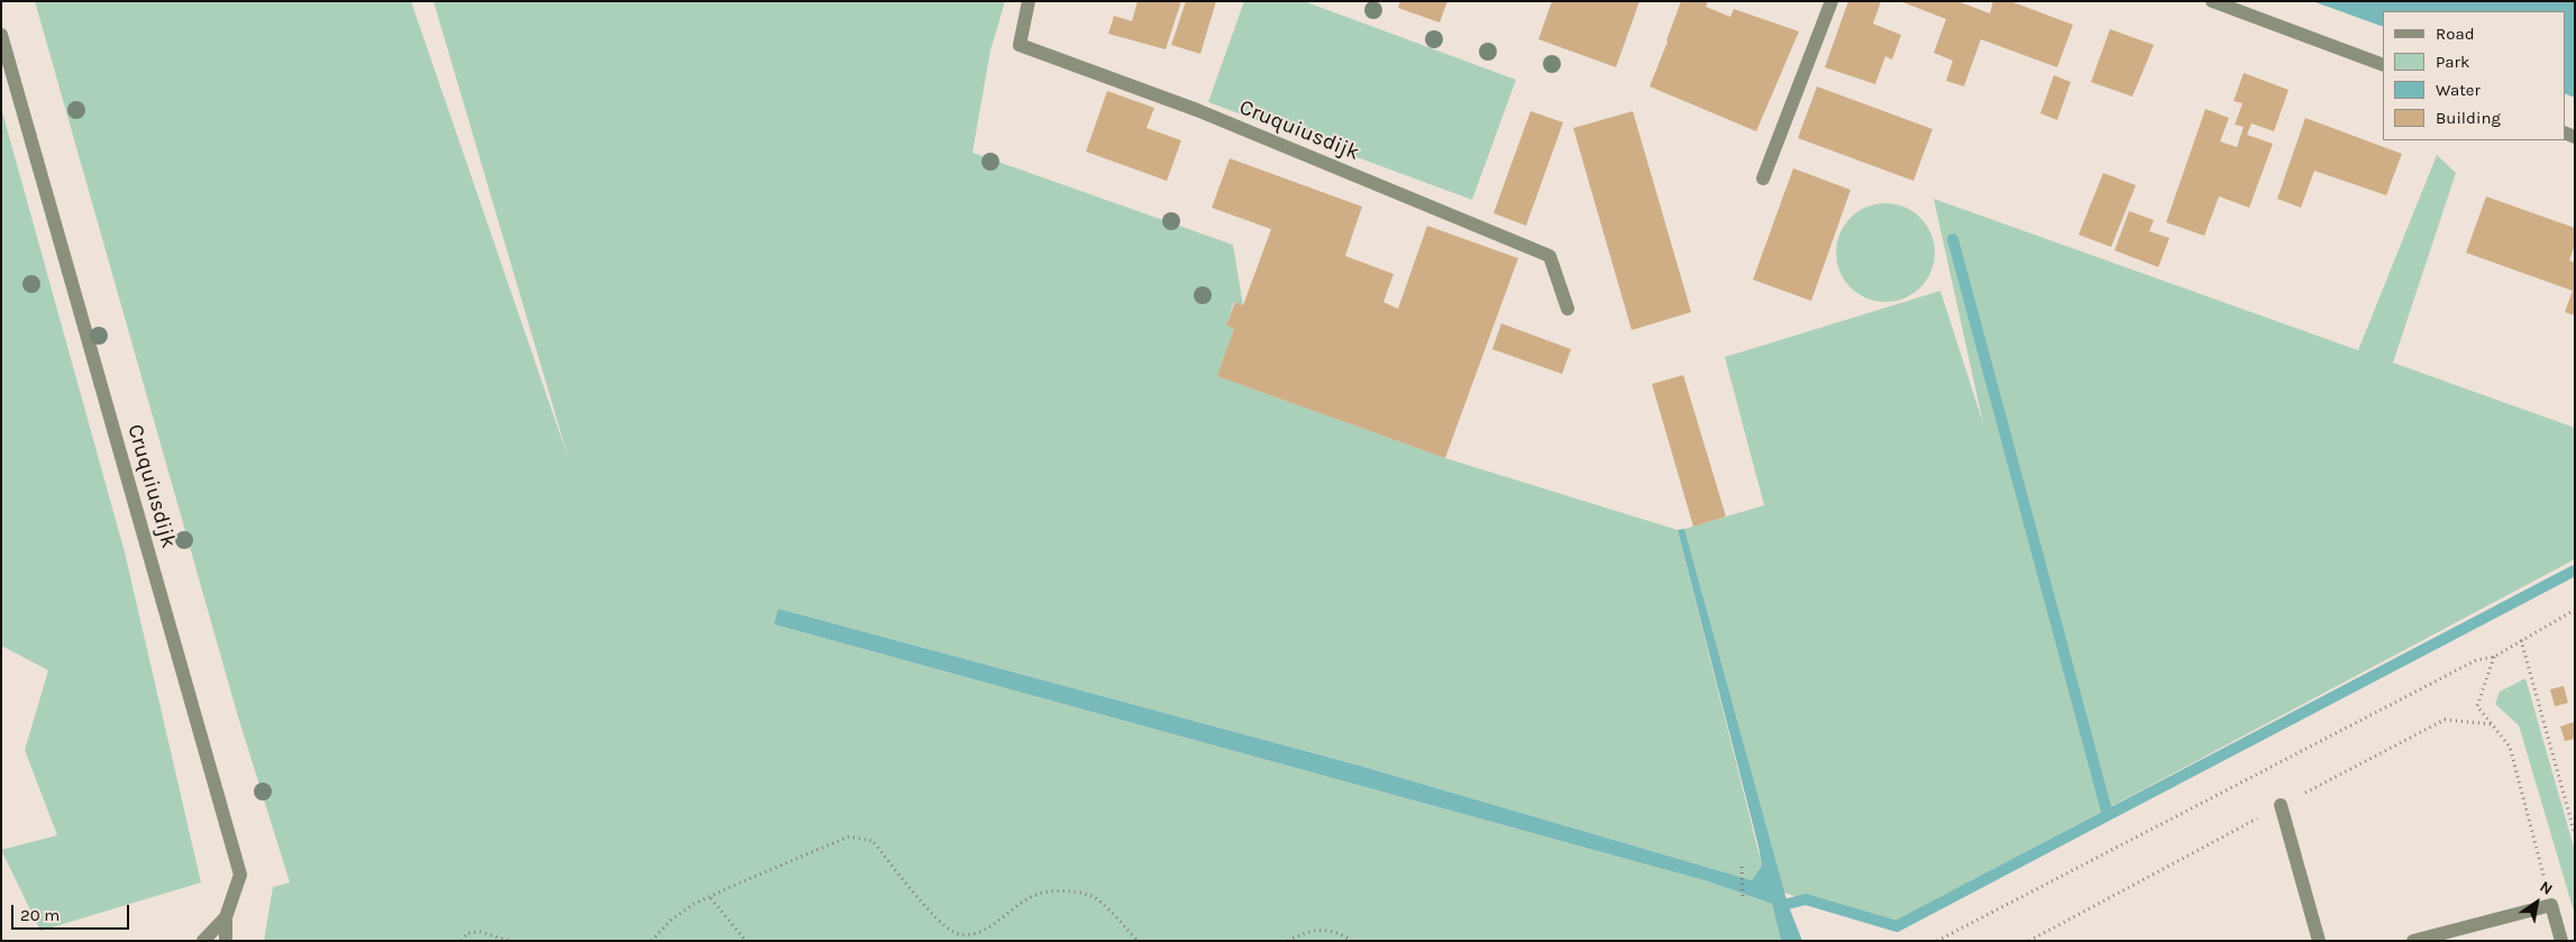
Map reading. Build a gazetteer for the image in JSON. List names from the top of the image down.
{
  "streets": {
    "street": ["Cruquiusdijk"]
  },
  "legend": [
    "Road",
    "Park",
    "Water",
    "Building"
  ],
  "scale_bar": "20 m",
  "north": "top right"
}
